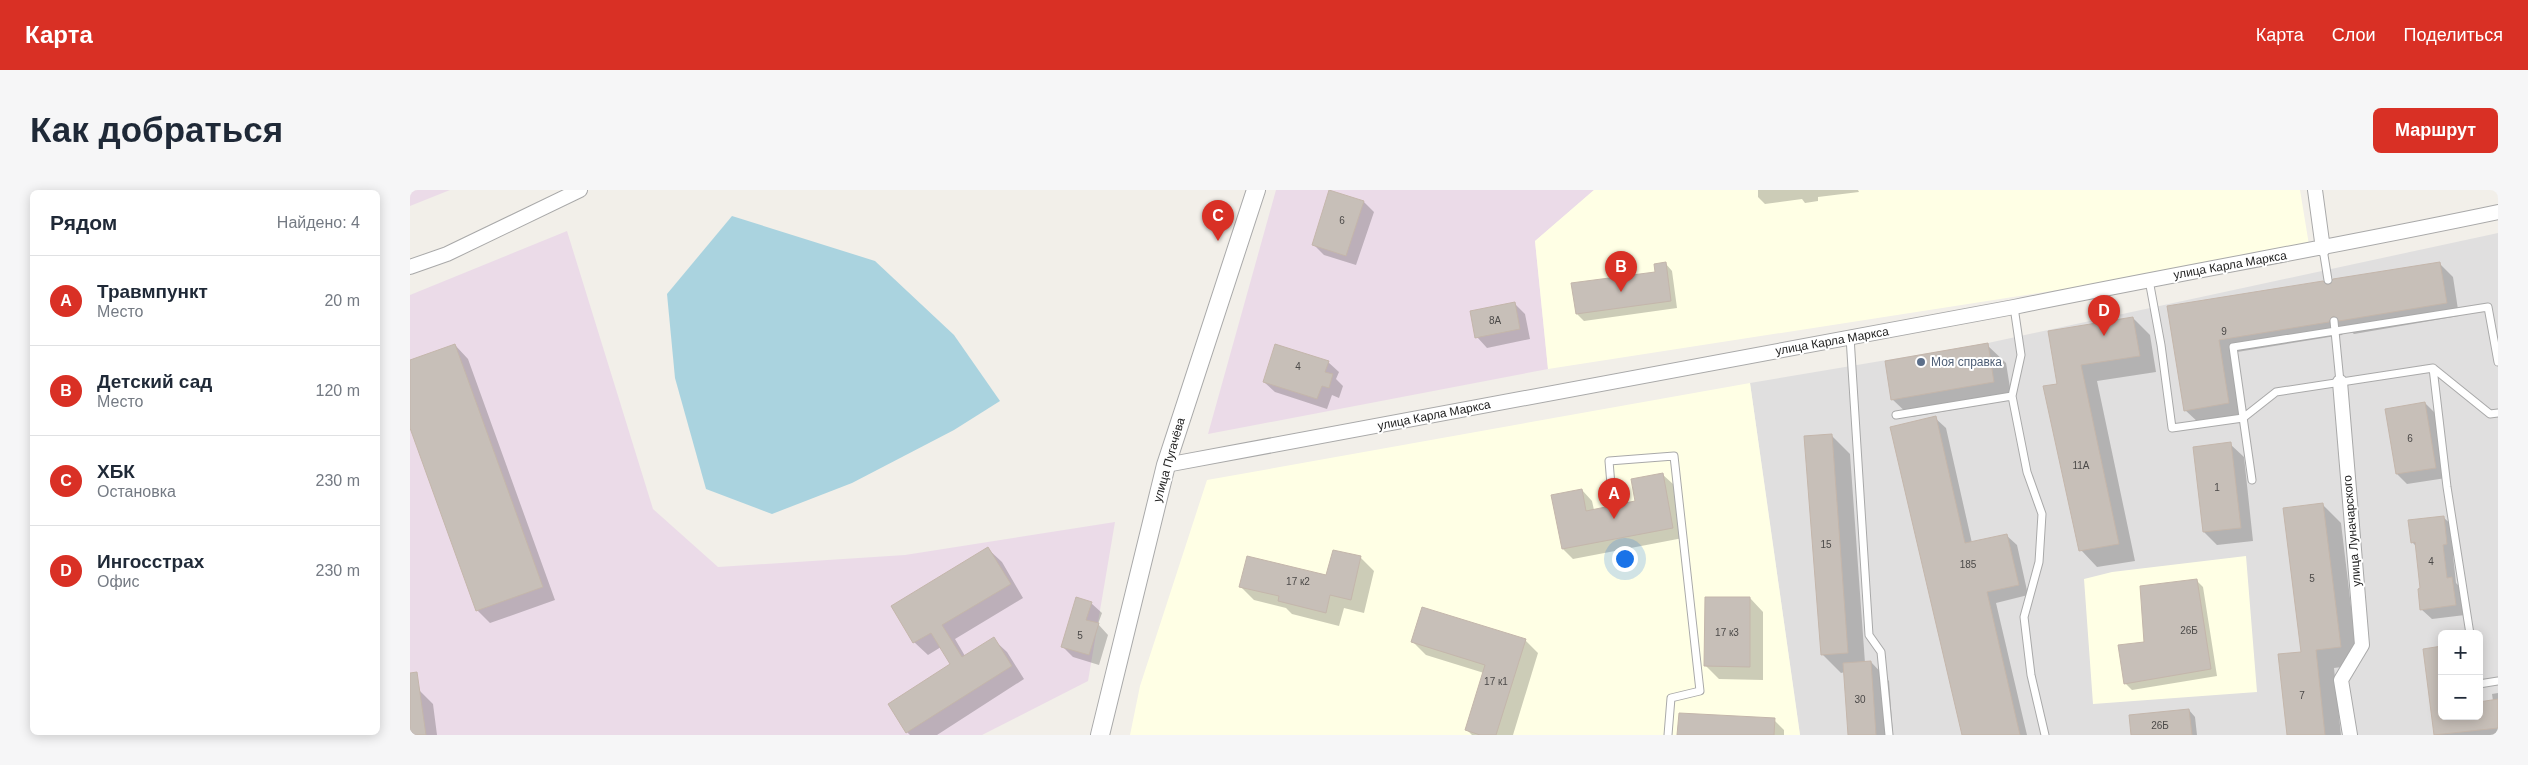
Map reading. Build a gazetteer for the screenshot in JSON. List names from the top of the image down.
{
  "streets": {
    "street": ["улица Карла Маркса", "улица Пугачёва", "улица Луначарского"]
  },
  "crossings": [
    ["улица Карла Маркса", "улица Пугачёва"]
  ],
  "places": ["Моя справка"],
  "house_numbers": [
    "6",
    "8А",
    "9",
    "4",
    "6",
    "11А",
    "1",
    "15",
    "4",
    "185",
    "5",
    "17 к2",
    "26Б",
    "17 к3",
    "5",
    "17 к1",
    "7",
    "30",
    "26Б"
  ],
  "page": {
    "header": "Карта",
    "nav": ["Карта", "Слои", "Поделиться"],
    "buttons": "Маршрут",
    "title": "Как добраться",
    "heading": ["Рядом", "Найдено: 4"],
    "pins": [
      "C",
      "B",
      "D",
      "A"
    ],
    "list": [
      {
        "mark": "A",
        "name": "Травмпункт",
        "note": "Место",
        "value": "20 m"
      },
      {
        "mark": "B",
        "name": "Детский сад",
        "note": "Место",
        "value": "120 m"
      },
      {
        "mark": "C",
        "name": "ХБК",
        "note": "Остановка",
        "value": "230 m"
      },
      {
        "mark": "D",
        "name": "Ингосстрах",
        "note": "Офис",
        "value": "230 m"
      }
    ],
    "map_buttons": ["+", "−"]
  }
}
